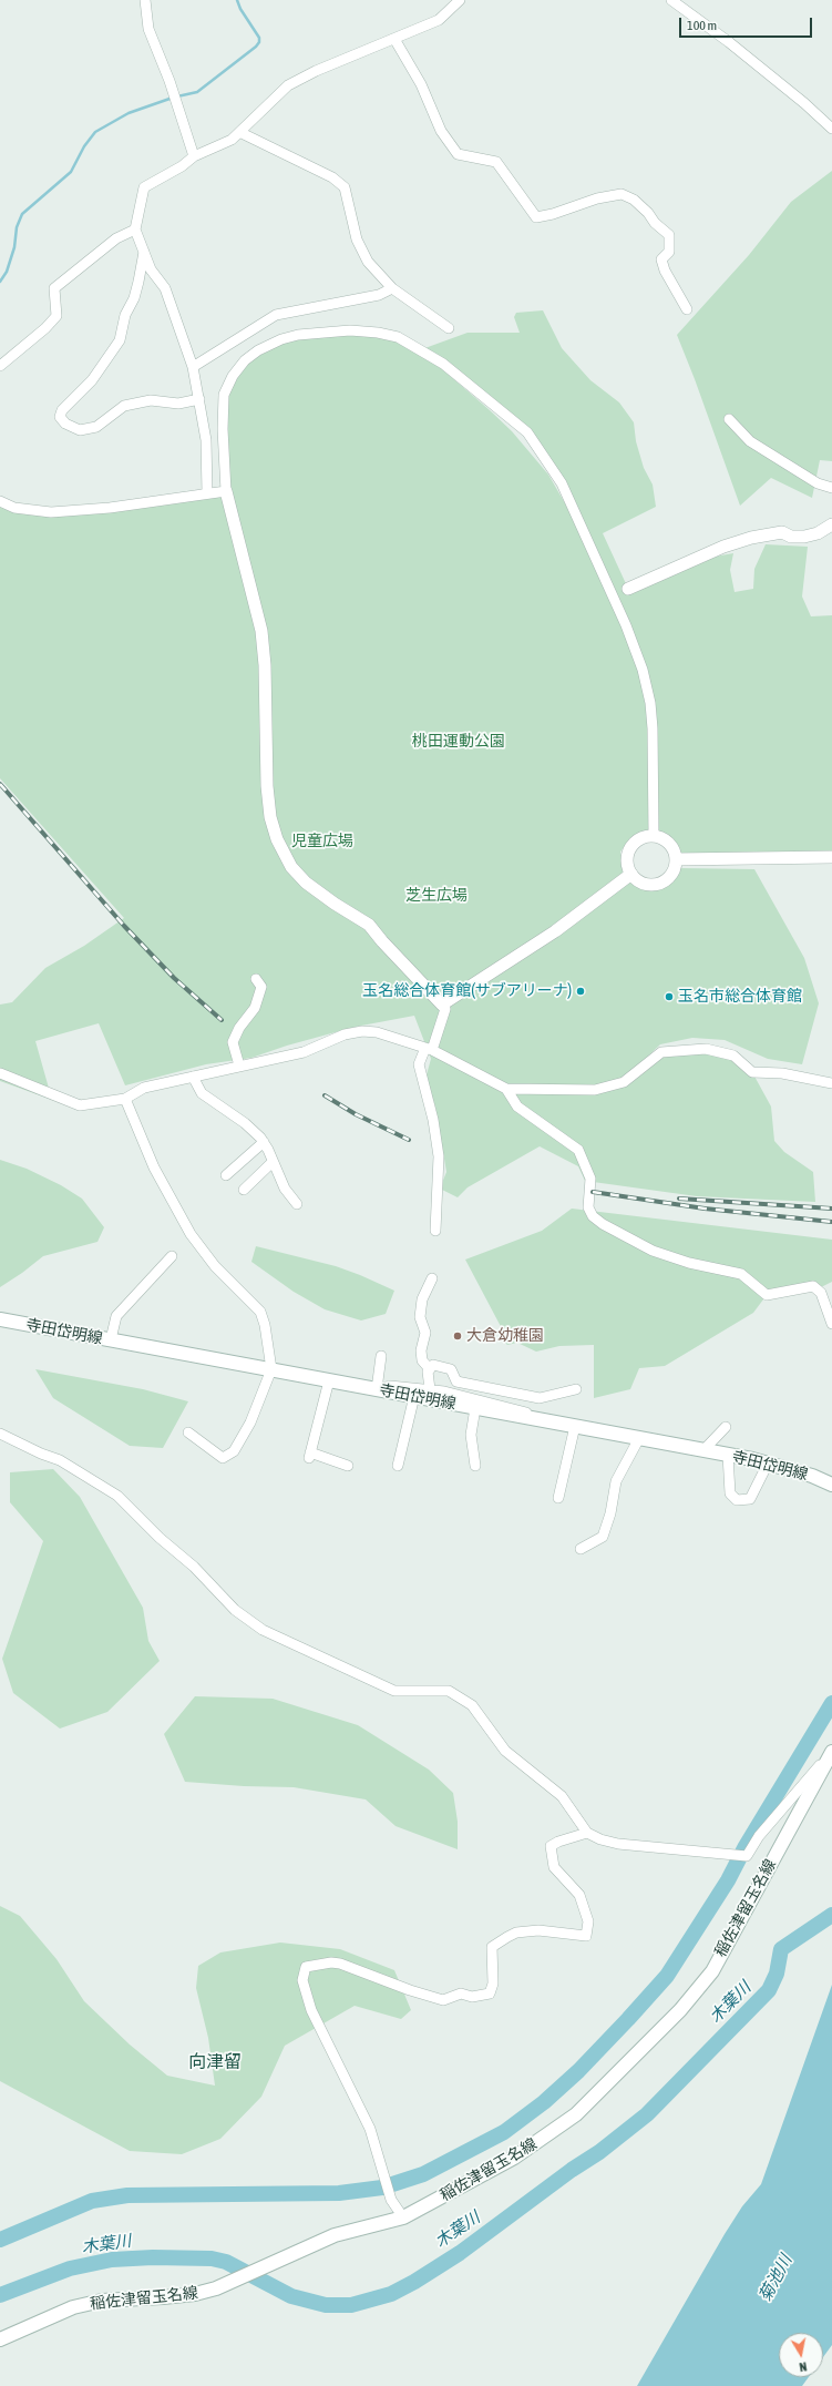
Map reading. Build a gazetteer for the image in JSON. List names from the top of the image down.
{
  "streets": {
    "main road": ["寺田岱明線", "稲佐津留玉名線"]
  },
  "districts": ["向津留"],
  "water": ["木葉川", "菊池川"],
  "parks": ["桃田運動公園", "児童広場", "芝生広場"],
  "places": ["玉名総合体育館(サブアリーナ)", "玉名市総合体育館", "大倉幼稚園"],
  "scale_bar": "100 m",
  "north": "bottom"
}
